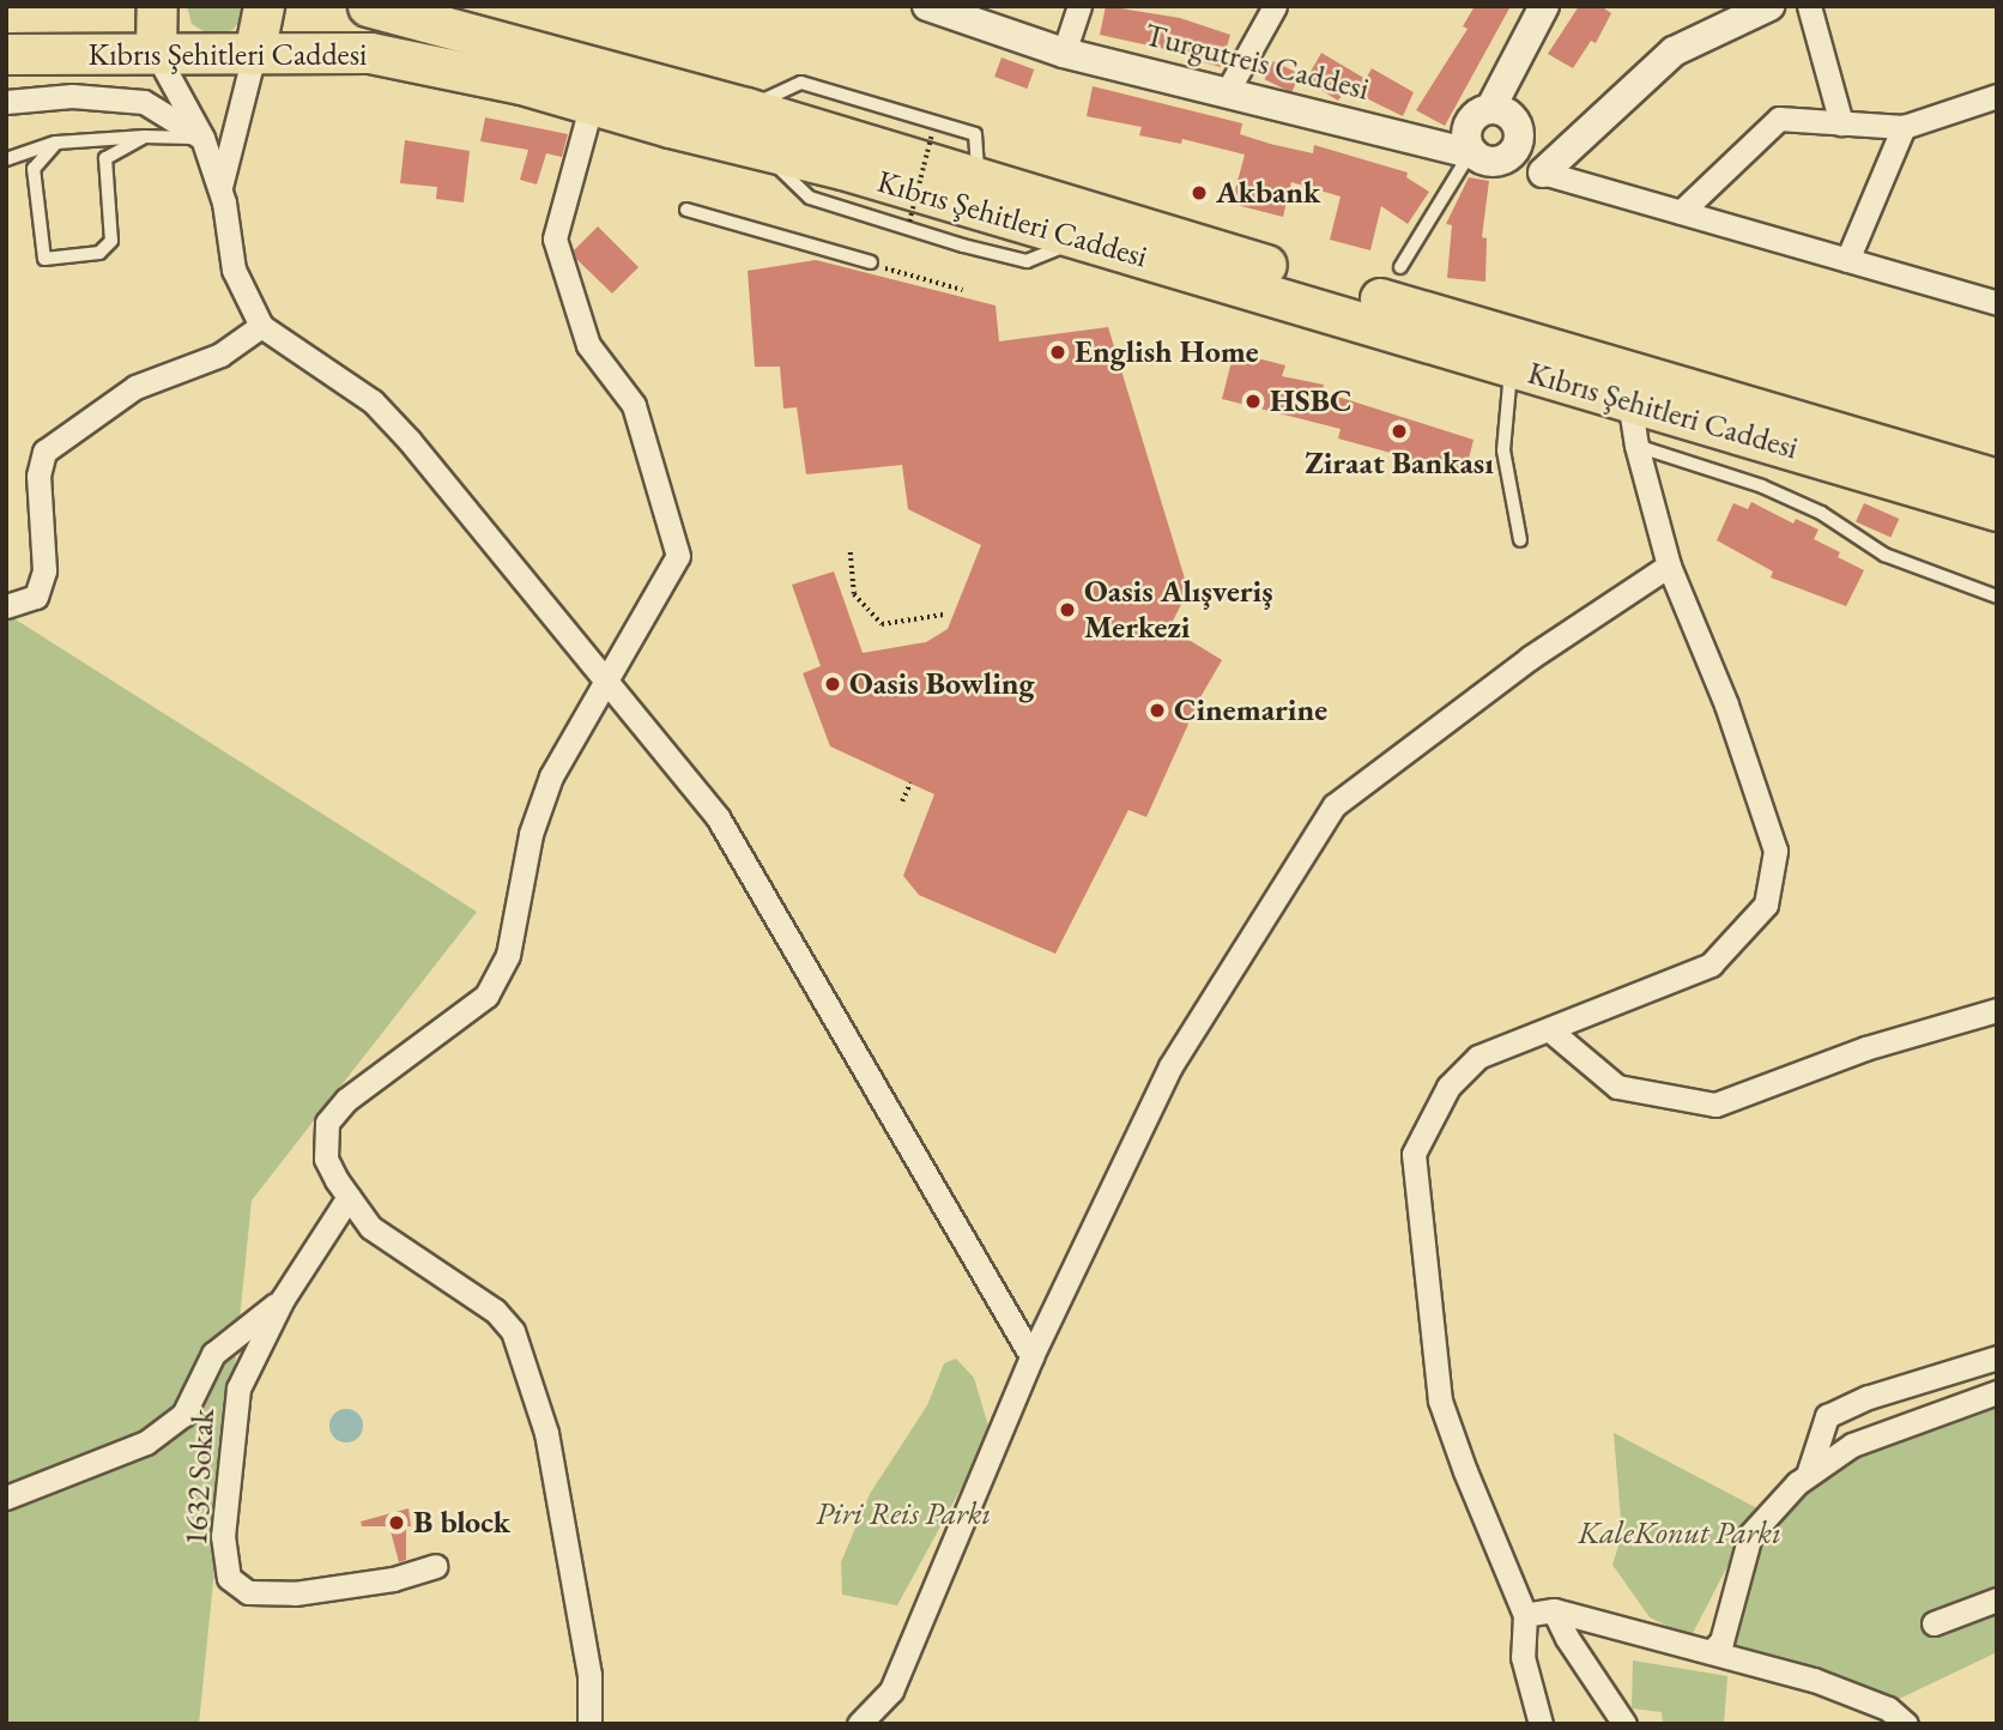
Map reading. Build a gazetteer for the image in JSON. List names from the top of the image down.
{
  "streets": {
    "highway": ["Kıbrıs Şehitleri Caddesi"],
    "street": ["Turgutreis Caddesi", "1632 Sokak"]
  },
  "parks": ["Piri Reis Parkı", "KaleKonut Parkı"],
  "places": [
    "Akbank",
    "English Home",
    "HSBC",
    "Ziraat Bankası",
    "Oasis Alışveriş Merkezi",
    "Oasis Bowling",
    "Cinemarine",
    "B block"
  ]
}
